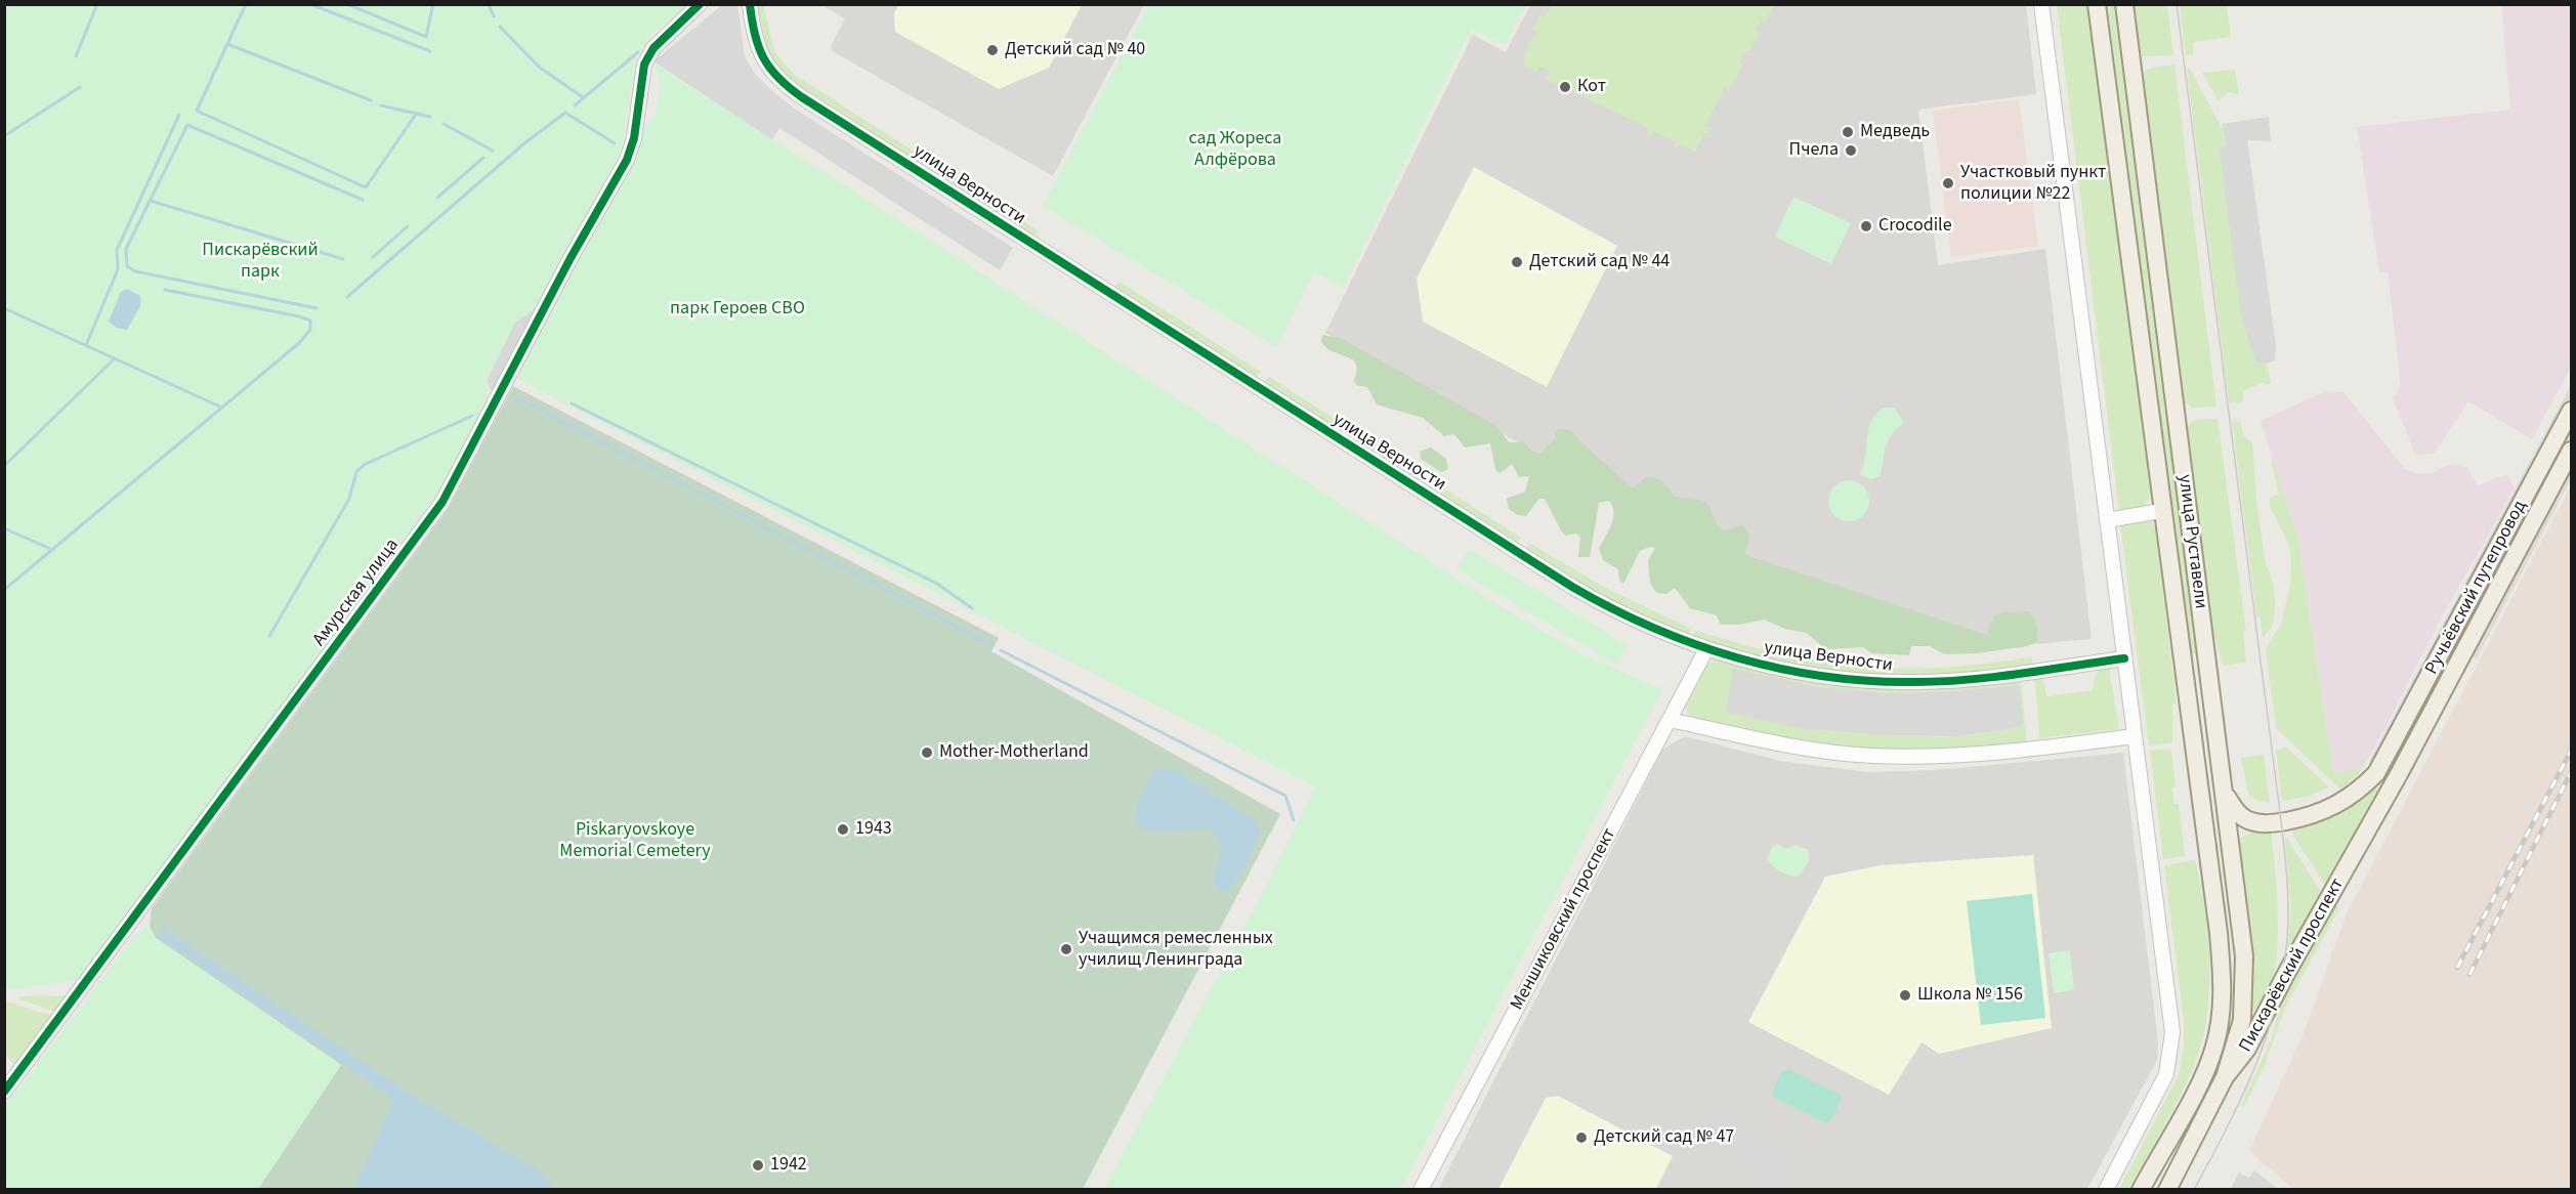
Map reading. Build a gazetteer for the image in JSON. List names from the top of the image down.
{
  "streets": {
    "main road": ["улица Руставели", "Ручьёвский путепровод", "Пискарёвский проспект"],
    "street": ["улица Верности", "Амурская улица", "Меншиковский проспект"]
  },
  "crossings": [
    ["улица Верности", "Меншиковский проспект"],
    ["улица Руставели", "Ручьёвский путепровод"],
    ["улица Руставели", "Пискарёвский проспект"],
    ["Ручьёвский путепровод", "Пискарёвский проспект"]
  ],
  "parks": [
    "сад Жореса Алфёрова",
    "Пискарёвский парк",
    "парк Героев СВО",
    "Piskaryovskoye Memorial Cemetery"
  ],
  "places": [
    "Детский сад № 40",
    "Кот",
    "Медведь",
    "Пчела",
    "Участковый пункт полиции №22",
    "Crocodile",
    "Детский сад № 44",
    "Mother-Motherland",
    "1943",
    "Учащимся ремесленных училищ Ленинграда",
    "Школа № 156",
    "Детский сад № 47",
    "1942"
  ]
}
